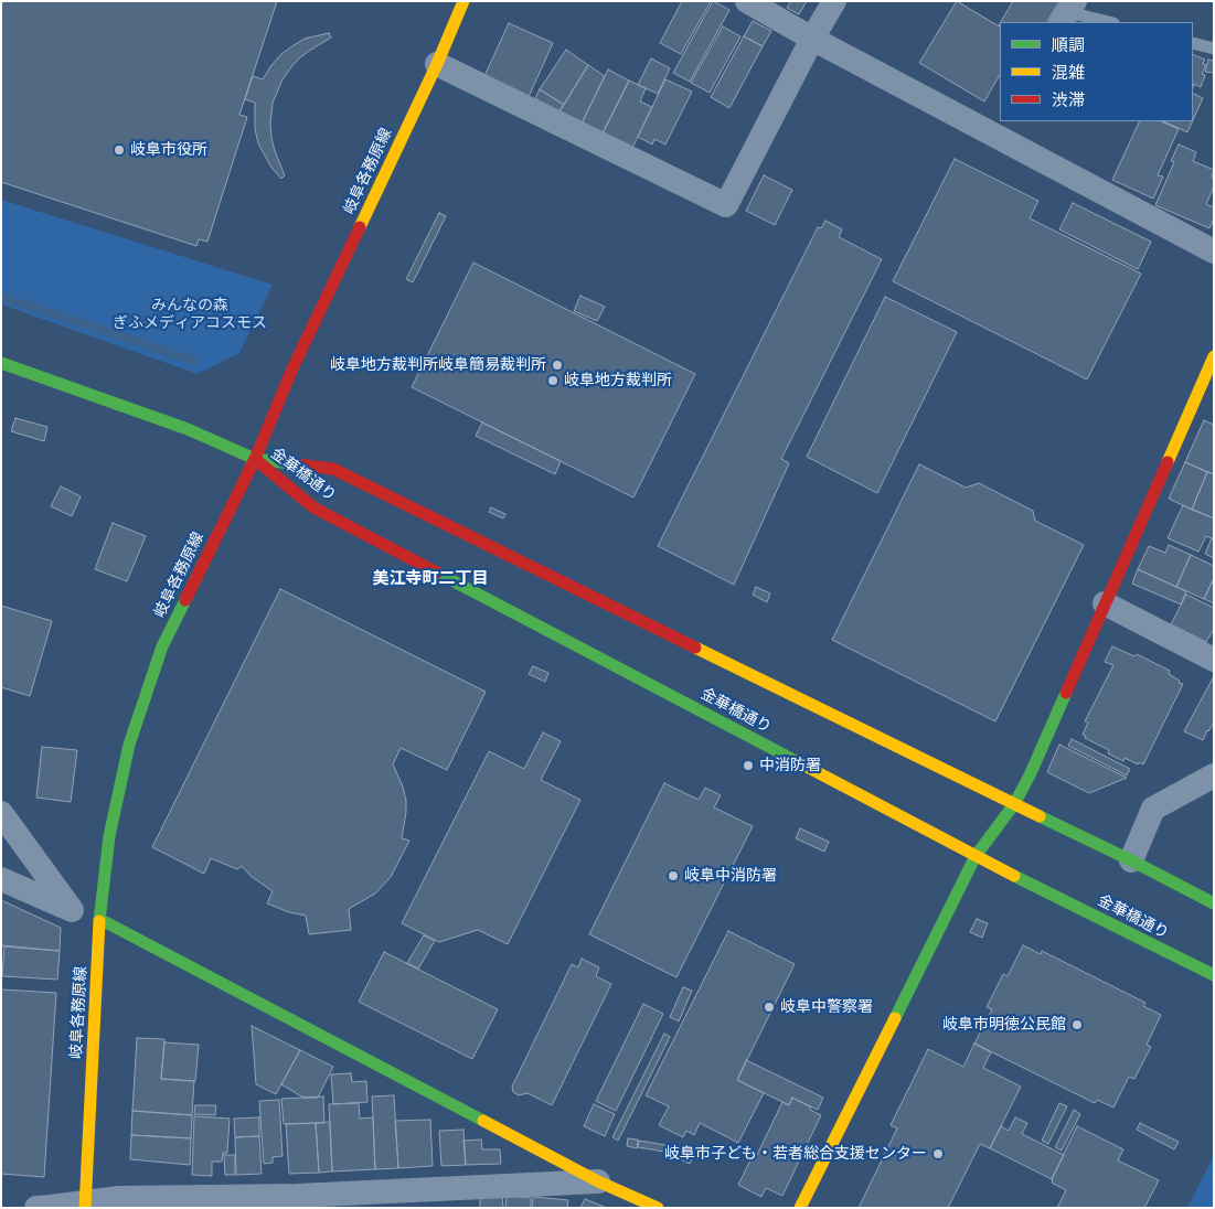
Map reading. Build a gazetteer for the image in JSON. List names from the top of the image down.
{
  "streets": {
    "main road": ["岐阜各務原線", "金華橋通り"]
  },
  "crossings": [
    ["岐阜各務原線", "金華橋通り"]
  ],
  "districts": ["美江寺町二丁目"],
  "parks": ["みんなの森 ぎふメディアコスモス"],
  "places": [
    "岐阜市役所",
    "岐阜地方裁判所岐阜簡易裁判所",
    "岐阜地方裁判所",
    "中消防署",
    "岐阜中消防署",
    "岐阜中警察署",
    "岐阜市明徳公民館",
    "岐阜市子ども・若者総合支援センター"
  ],
  "legend": ["順調", "混雑", "渋滞"]
}
